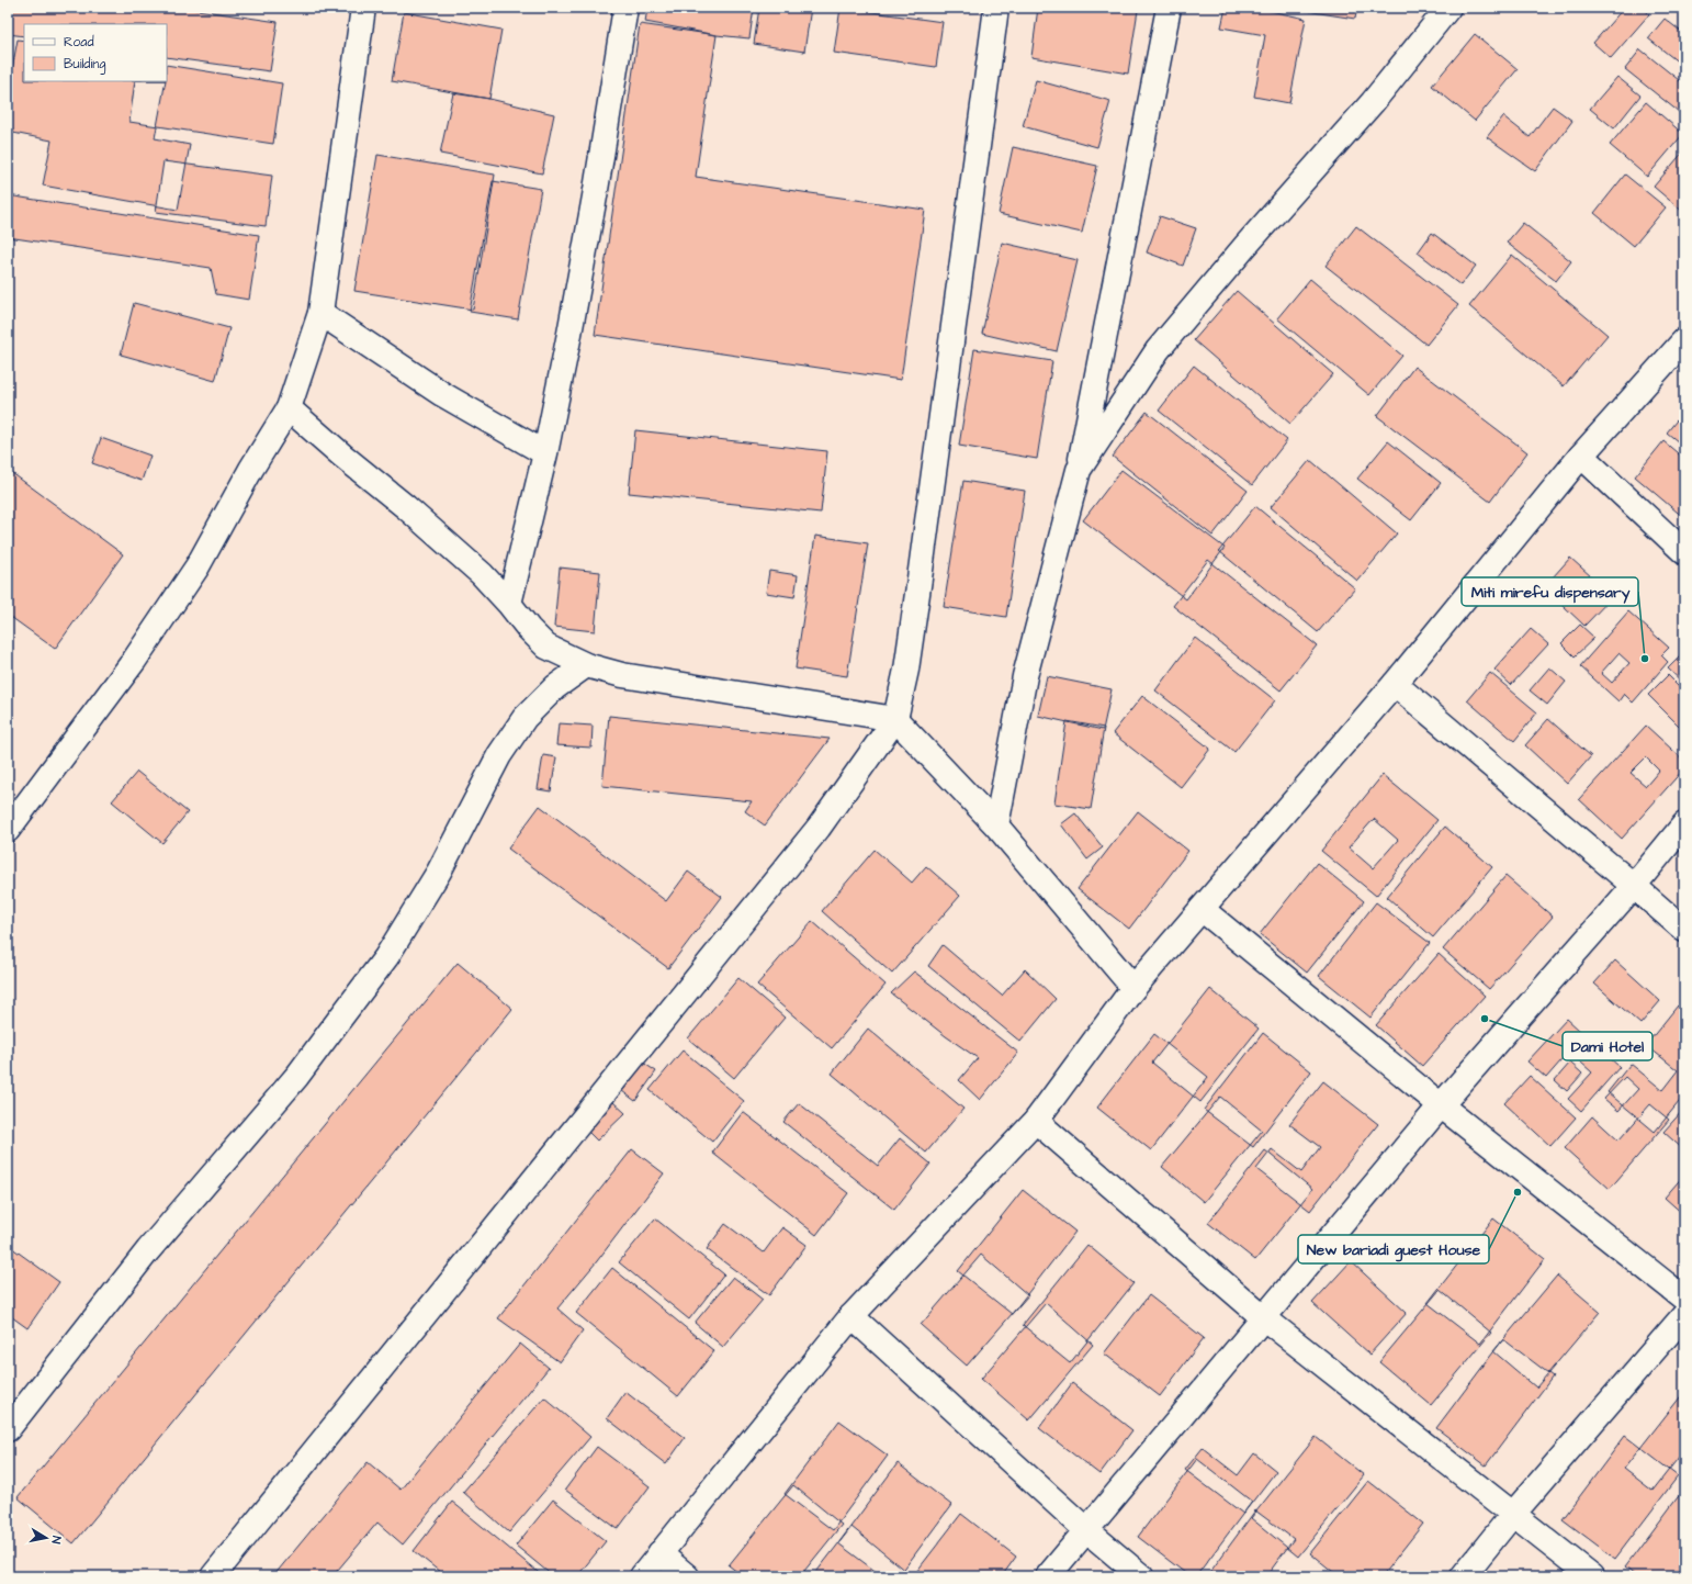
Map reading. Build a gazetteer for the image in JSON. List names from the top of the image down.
{
  "places": ["Miti mirefu dispensary", "Dami Hotel", "New bariadi guest House"],
  "legend": ["Road", "Building"],
  "north": "right"
}
